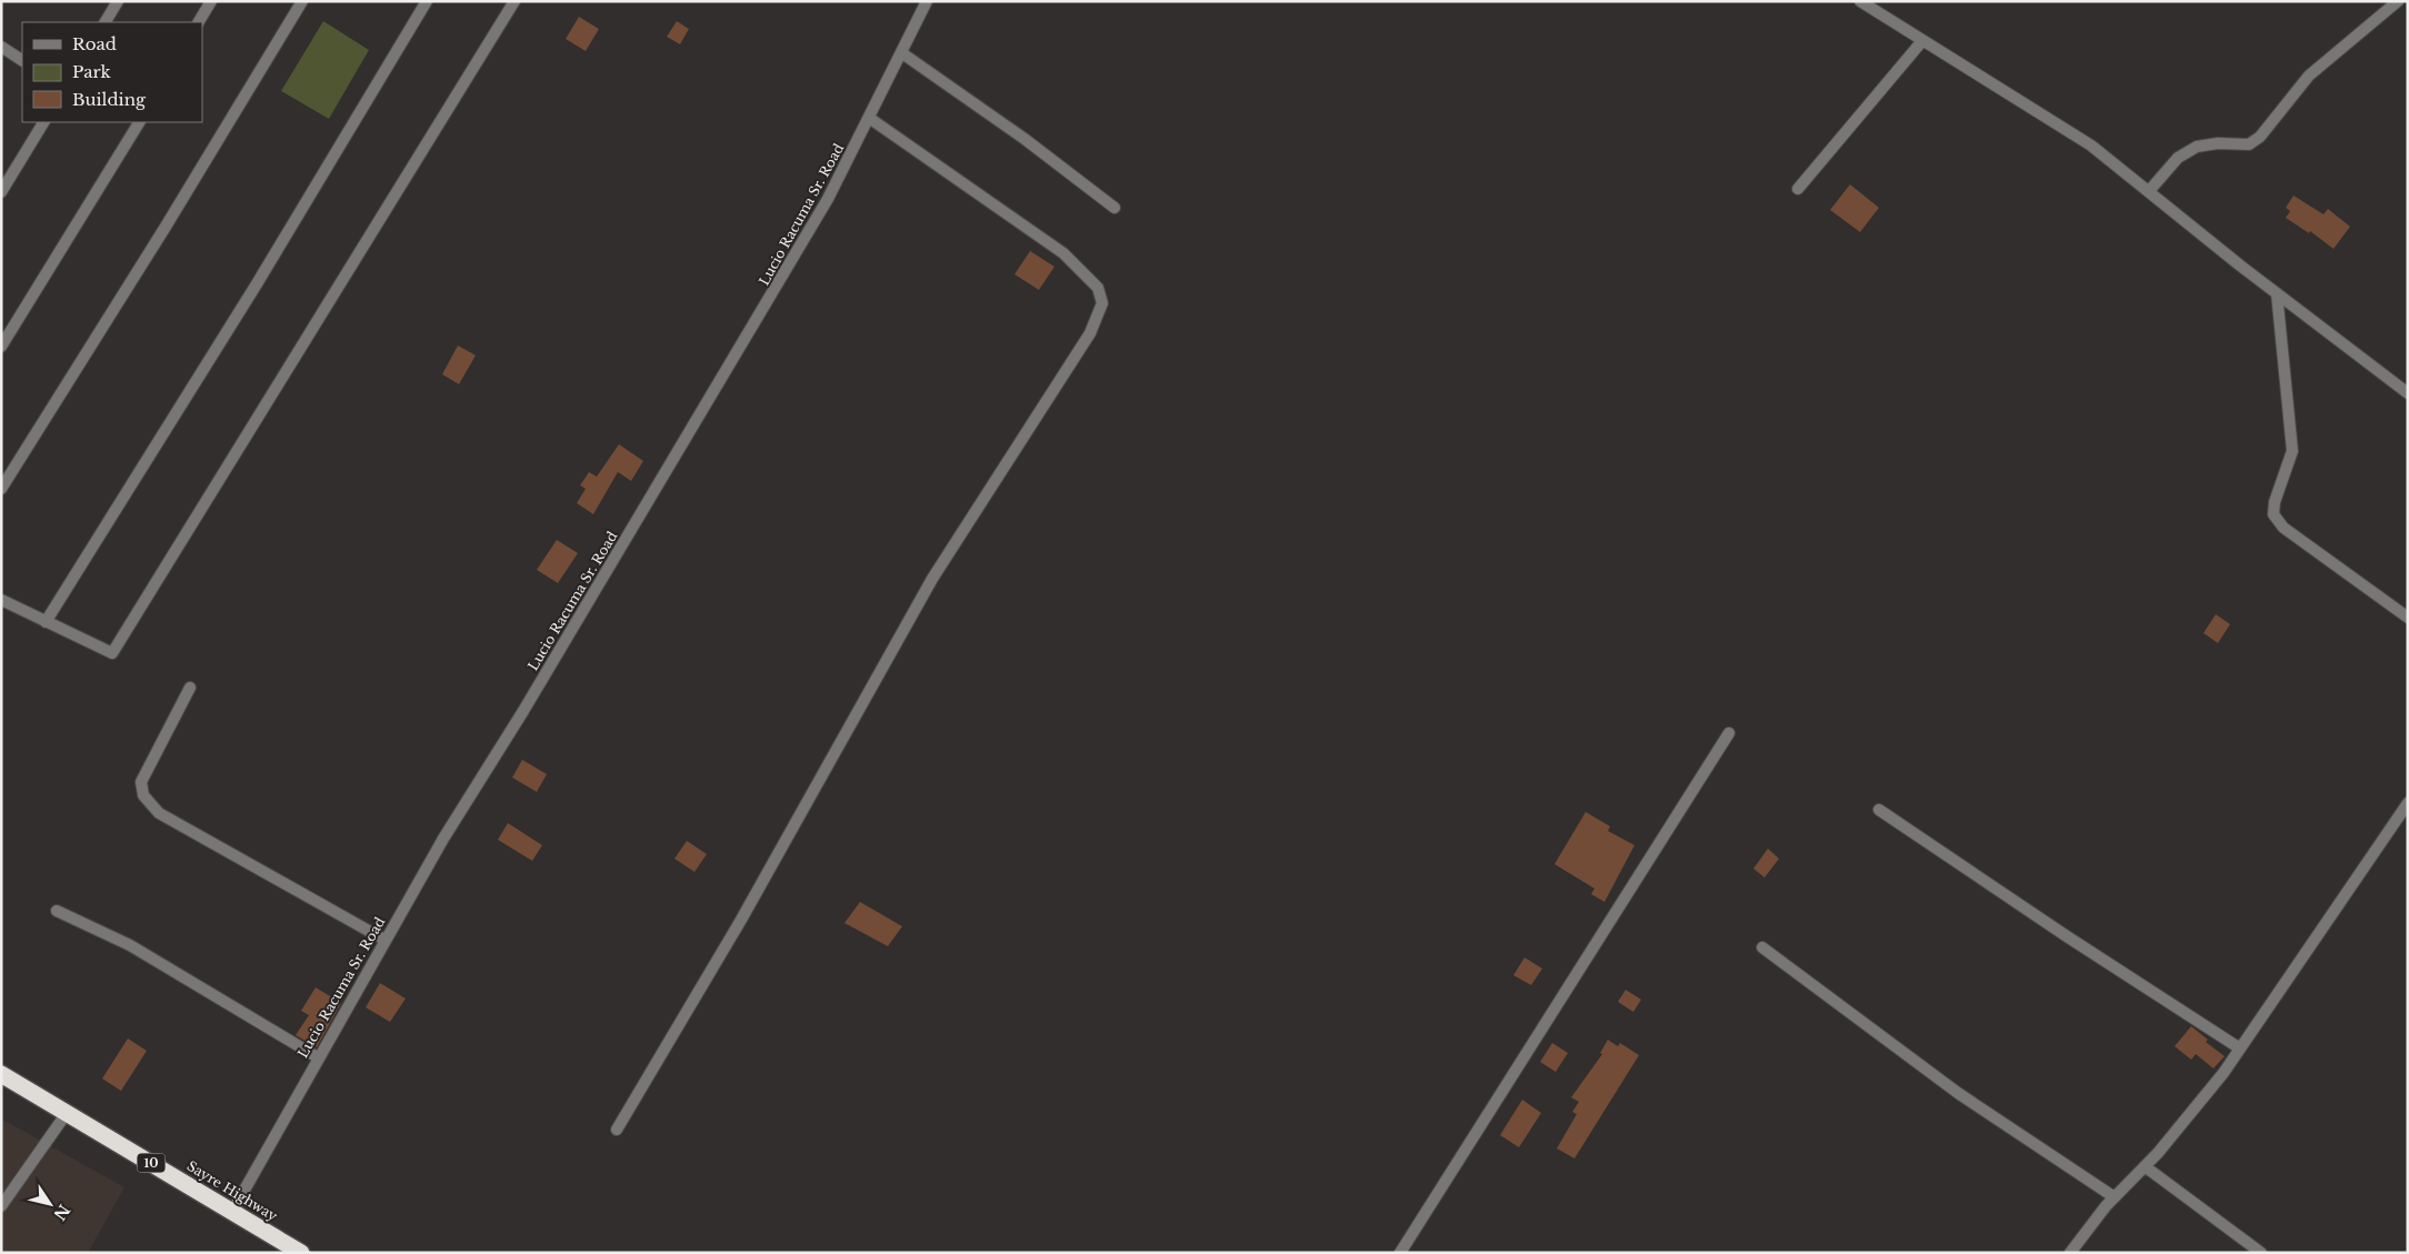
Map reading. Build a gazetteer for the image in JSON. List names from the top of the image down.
{
  "streets": {
    "highway": ["10", "Sayre Highway"],
    "street": ["Lucio Racuma Sr. Road"]
  },
  "crossings": [
    ["Lucio Racuma Sr. Road", "Sayre Highway"]
  ],
  "legend": ["Road", "Park", "Building"],
  "north": "bottom right"
}
